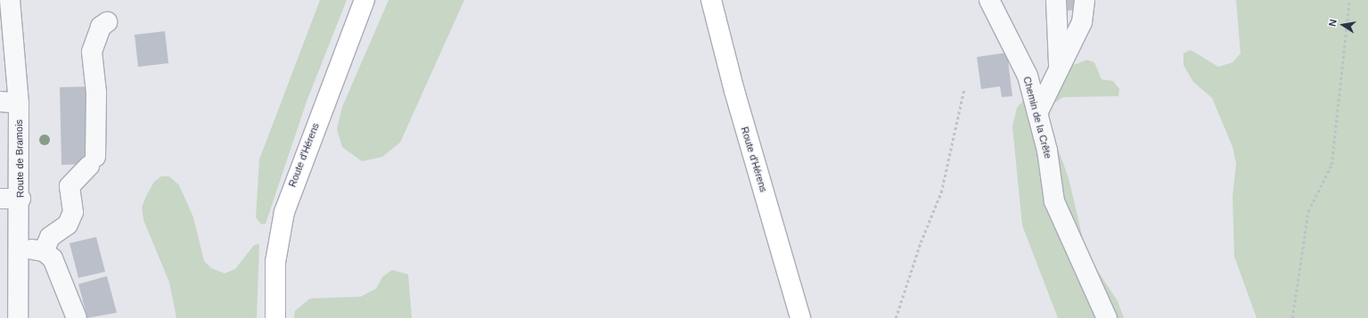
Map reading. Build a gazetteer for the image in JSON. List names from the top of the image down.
{
  "streets": {
    "main road": ["Route d'Hérens"],
    "street": ["Chemin de la Crête", "Route de Bramois"]
  },
  "north": "left"
}
